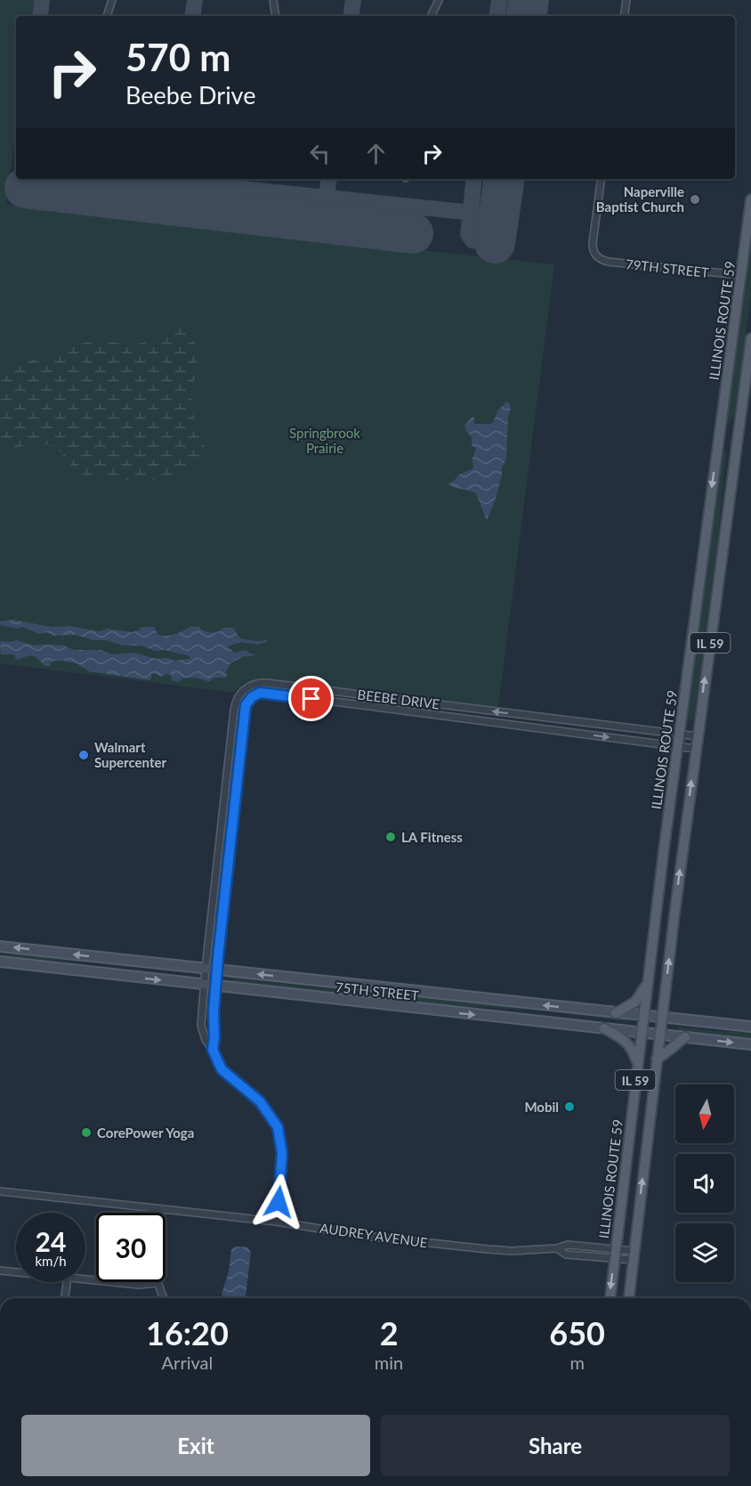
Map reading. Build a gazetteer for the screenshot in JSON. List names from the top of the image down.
{
  "streets": {
    "main road": ["ILLINOIS ROUTE 59", "IL 59", "75TH STREET"],
    "street": ["79TH STREET", "BEEBE DRIVE", "AUDREY AVENUE"]
  },
  "crossings": [
    ["79TH STREET", "ILLINOIS ROUTE 59"],
    ["ILLINOIS ROUTE 59", "BEEBE DRIVE"],
    ["ILLINOIS ROUTE 59", "75TH STREET"],
    ["ILLINOIS ROUTE 59", "AUDREY AVENUE"],
    ["IL 59", "BEEBE DRIVE"],
    ["IL 59", "75TH STREET"],
    ["IL 59", "AUDREY AVENUE"],
    ["BEEBE DRIVE", "75TH STREET"],
    ["BEEBE DRIVE", "AUDREY AVENUE"]
  ],
  "parks": ["Springbrook Prairie"],
  "places": [
    "Naperville Baptist Church",
    "Walmart Supercenter",
    "LA Fitness",
    "Mobil",
    "CorePower Yoga"
  ],
  "north": "bottom",
  "page": {
    "turn": ["570 m", "Beebe Drive"],
    "speed": "24 km/h",
    "limit": "30",
    "eta": [
      "16:20",
      "Arrival",
      "2",
      "min",
      "650",
      "m"
    ],
    "buttons": ["Exit", "Share"]
  }
}
